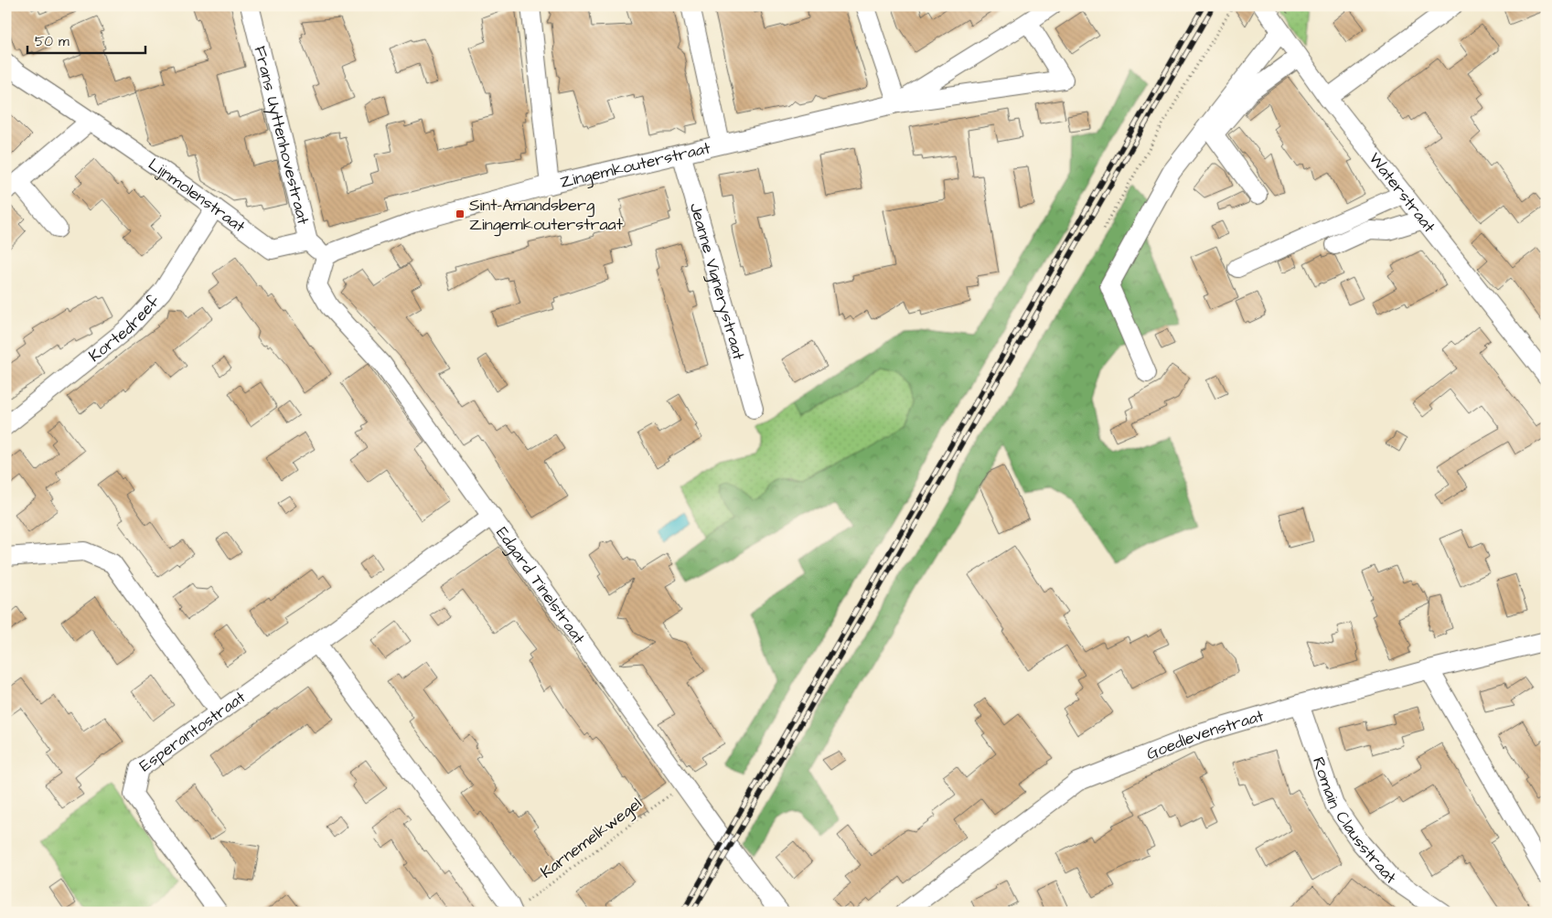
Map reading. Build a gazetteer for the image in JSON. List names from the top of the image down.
{
  "streets": {
    "street": [
      "Frans Uyttenhovestraat",
      "Zingemkouterstraat",
      "Waterstraat",
      "Lijnmolenstraat",
      "Jeanne Vignerystraat",
      "Kortedreef",
      "Edgard Tinelstraat",
      "Esperantostraat",
      "Goedlevenstraat",
      "Romain Clausstraat"
    ],
    "path": ["Karnemelkwegel"]
  },
  "crossings": [
    ["Frans Uyttenhovestraat", "Zingemkouterstraat"],
    ["Frans Uyttenhovestraat", "Lijnmolenstraat"],
    ["Frans Uyttenhovestraat", "Edgard Tinelstraat"],
    ["Zingemkouterstraat", "Jeanne Vignerystraat"],
    ["Zingemkouterstraat", "Edgard Tinelstraat"],
    ["Lijnmolenstraat", "Kortedreef"],
    ["Edgard Tinelstraat", "Esperantostraat"],
    ["Edgard Tinelstraat", "Karnemelkwegel"],
    ["Goedlevenstraat", "Romain Clausstraat"]
  ],
  "places": {
    "transit": ["Sint-Amandsberg Zingemkouterstraat"]
  },
  "scale_bar": "50 m"
}
